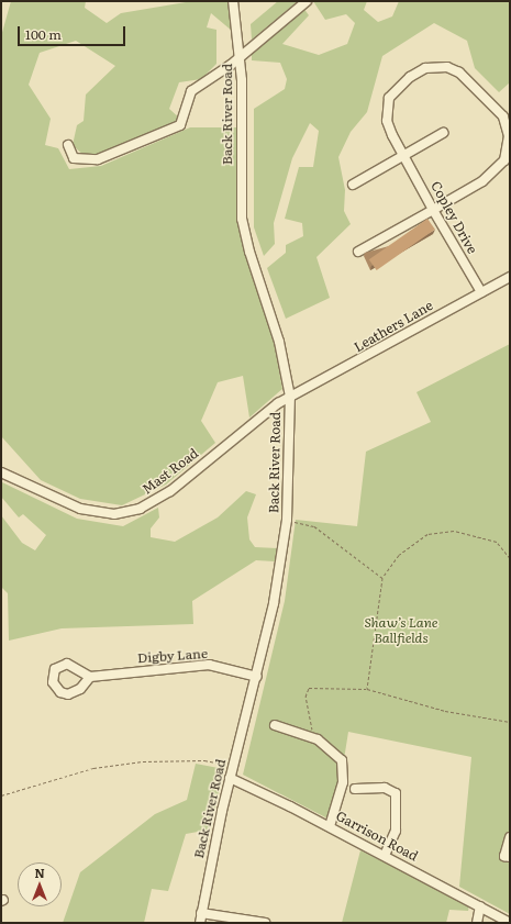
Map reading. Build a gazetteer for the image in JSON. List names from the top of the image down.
{
  "streets": {
    "street": [
      "Back River Road",
      "Copley Drive",
      "Leathers Lane",
      "Mast Road",
      "Digby Lane",
      "Garrison Road"
    ]
  },
  "crossings": [
    ["Back River Road", "Leathers Lane"],
    ["Back River Road", "Mast Road"],
    ["Back River Road", "Digby Lane"],
    ["Back River Road", "Garrison Road"],
    ["Copley Drive", "Leathers Lane"],
    ["Leathers Lane", "Mast Road"]
  ],
  "parks": ["Shaw’s Lane Ballfields"],
  "scale_bar": "100 m",
  "north": "top"
}
